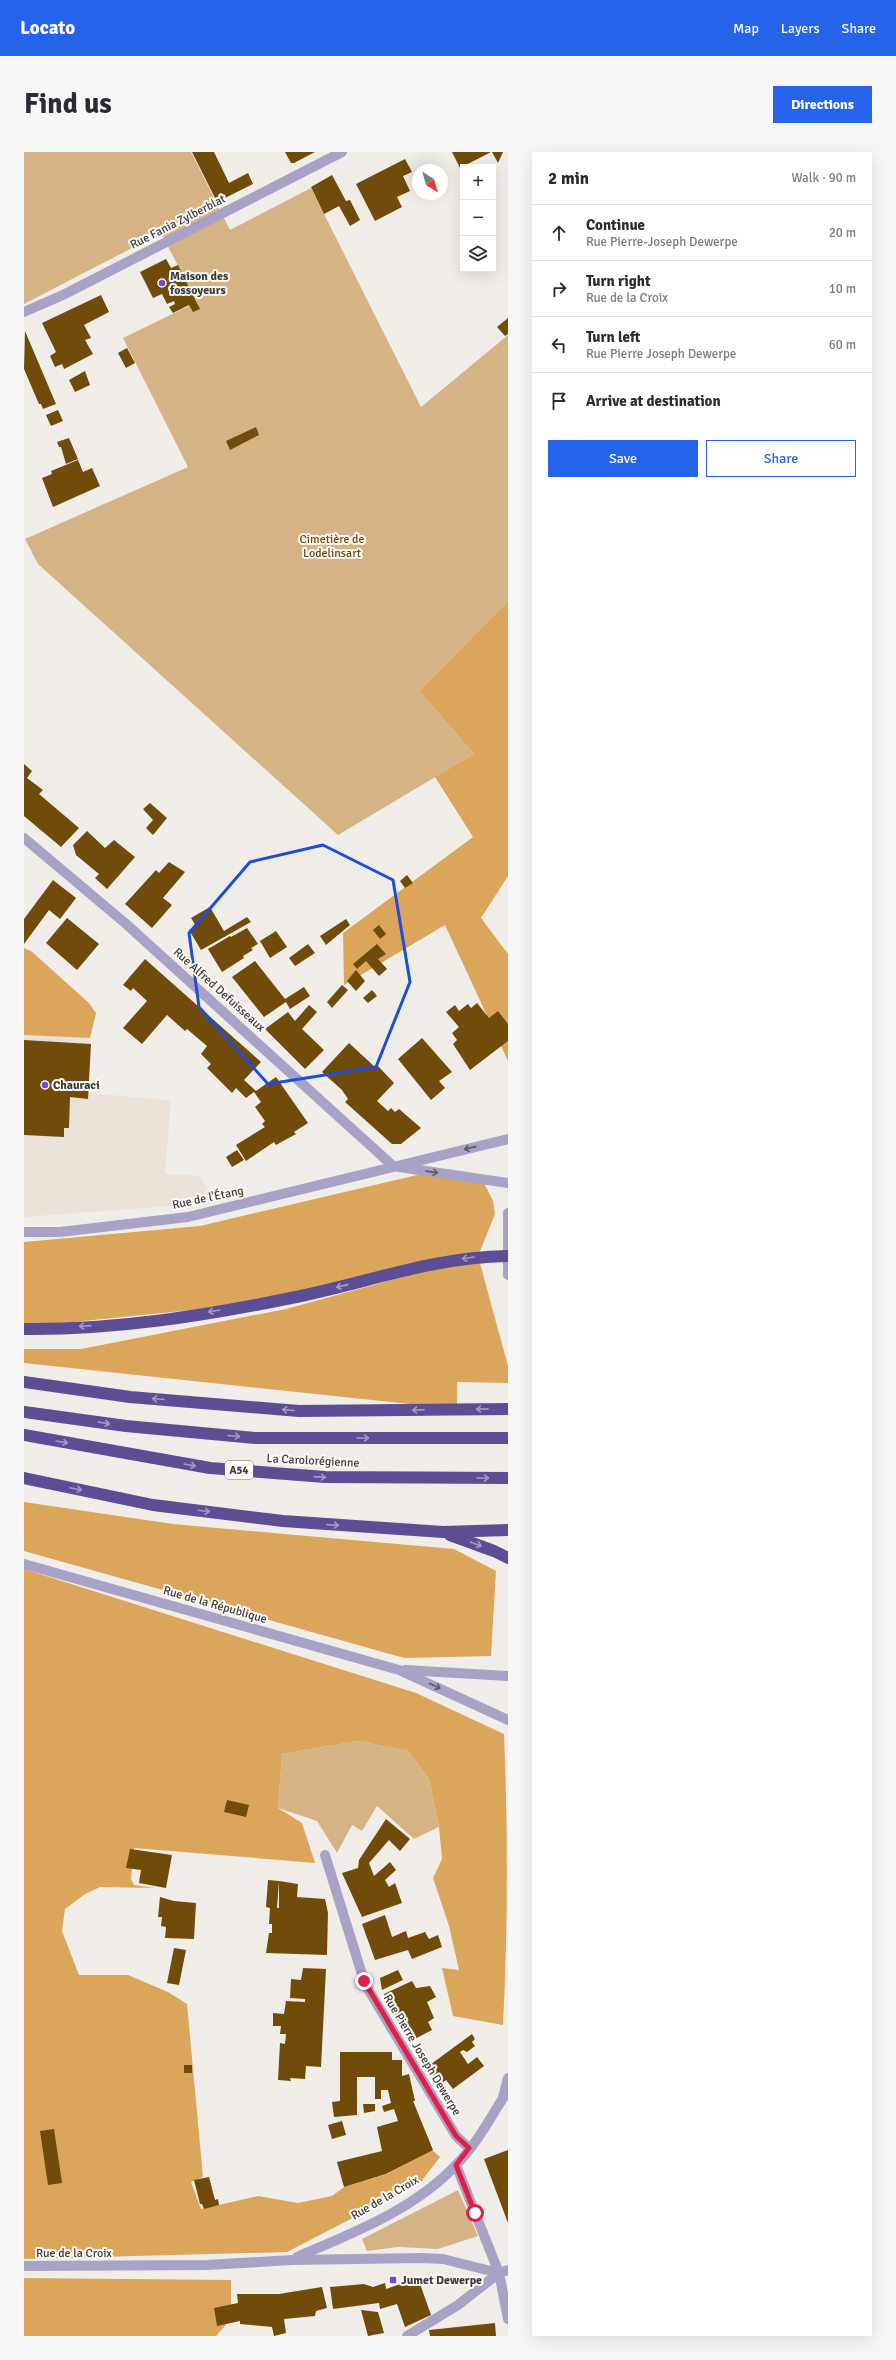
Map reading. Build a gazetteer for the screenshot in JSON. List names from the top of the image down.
{
  "streets": {
    "highway": ["La Carolorégienne", "A54"],
    "street": [
      "Rue Fania Zylberblat",
      "Rue Alfred Defuisseaux",
      "Rue de l'Étang",
      "Rue de la République",
      "Rue Pierre Joseph Dewerpe",
      "Rue de la Croix"
    ]
  },
  "crossings": [
    ["Rue Alfred Defuisseaux", "Rue de l'Étang"],
    ["Rue Pierre Joseph Dewerpe", "Rue de la Croix"]
  ],
  "parks": ["Cimetière de Lodelinsart"],
  "places": {
    "other": ["Maison des fossoyeurs", "Chauraci"],
    "transit": ["Jumet Dewerpe"]
  },
  "north": "bottom right",
  "page": {
    "header": "Locato",
    "nav": ["Map", "Layers", "Share"],
    "buttons": [
      "Directions",
      ["Save", "Share"]
    ],
    "title": "Find us",
    "heading": ["2 min", "Walk · 90 m"],
    "map_buttons": ["+", "−"],
    "list": [
      ["Continue", "Rue Pierre-Joseph Dewerpe", "20 m"],
      ["Turn right", "Rue de la Croix", "10 m"],
      ["Turn left", "Rue Pierre Joseph Dewerpe", "60 m"],
      "Arrive at destination"
    ]
  }
}
